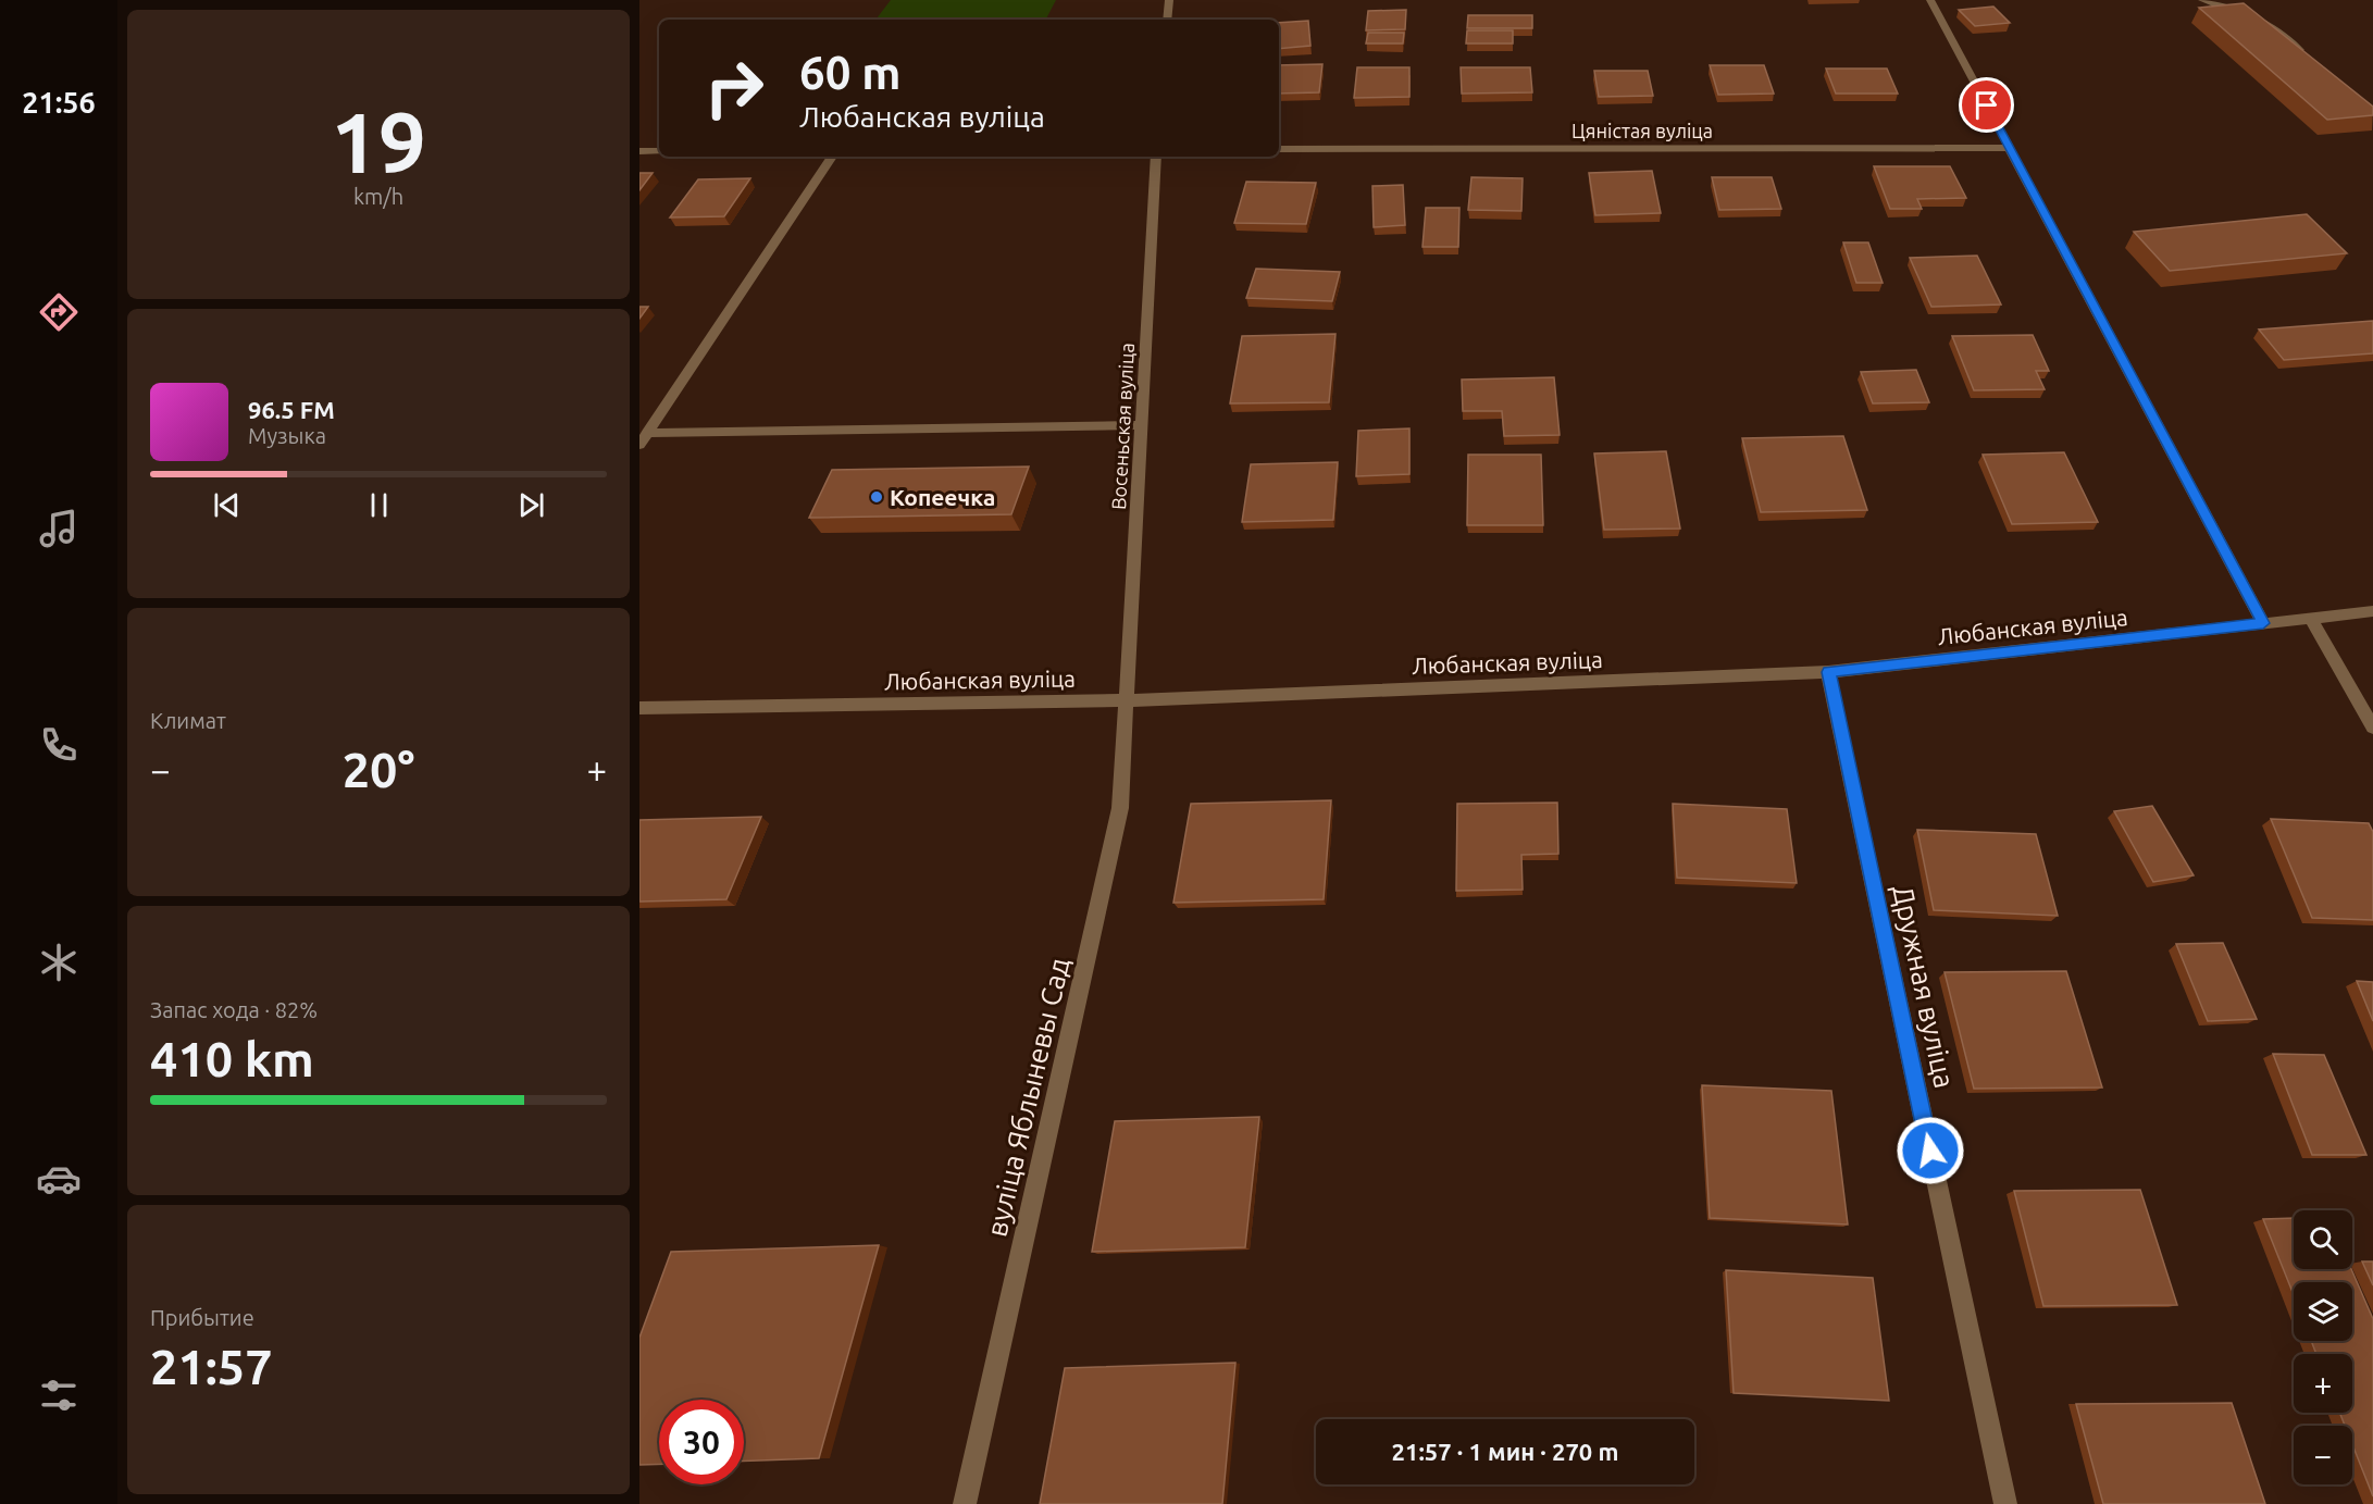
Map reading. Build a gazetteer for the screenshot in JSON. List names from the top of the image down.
{
  "streets": {
    "street": [
      "Цяністая вуліца",
      "Восеньская вуліца",
      "Любанская вуліца",
      "Дружная вуліца",
      "вуліца Яблыневы Сад"
    ]
  },
  "crossings": [
    ["Восеньская вуліца", "Любанская вуліца"],
    ["Восеньская вуліца", "вуліца Яблыневы Сад"],
    ["Любанская вуліца", "Дружная вуліца"],
    ["Любанская вуліца", "вуліца Яблыневы Сад"]
  ],
  "places": ["Копеечка"],
  "page": {
    "tabs": "21:56",
    "tile": [
      ["19", "km/h"],
      "Климат",
      ["Запас хода · 82%", "410 km"],
      ["Прибытие", "21:57"]
    ],
    "turn": ["60 m", "Любанская вуліца"],
    "song": ["96.5 FM", "Музыка"],
    "heat": ["−", "20°", "+"],
    "map_buttons": ["+", "−"],
    "limit": "30",
    "trip": "21:57 · 1 мин · 270 m"
  }
}
